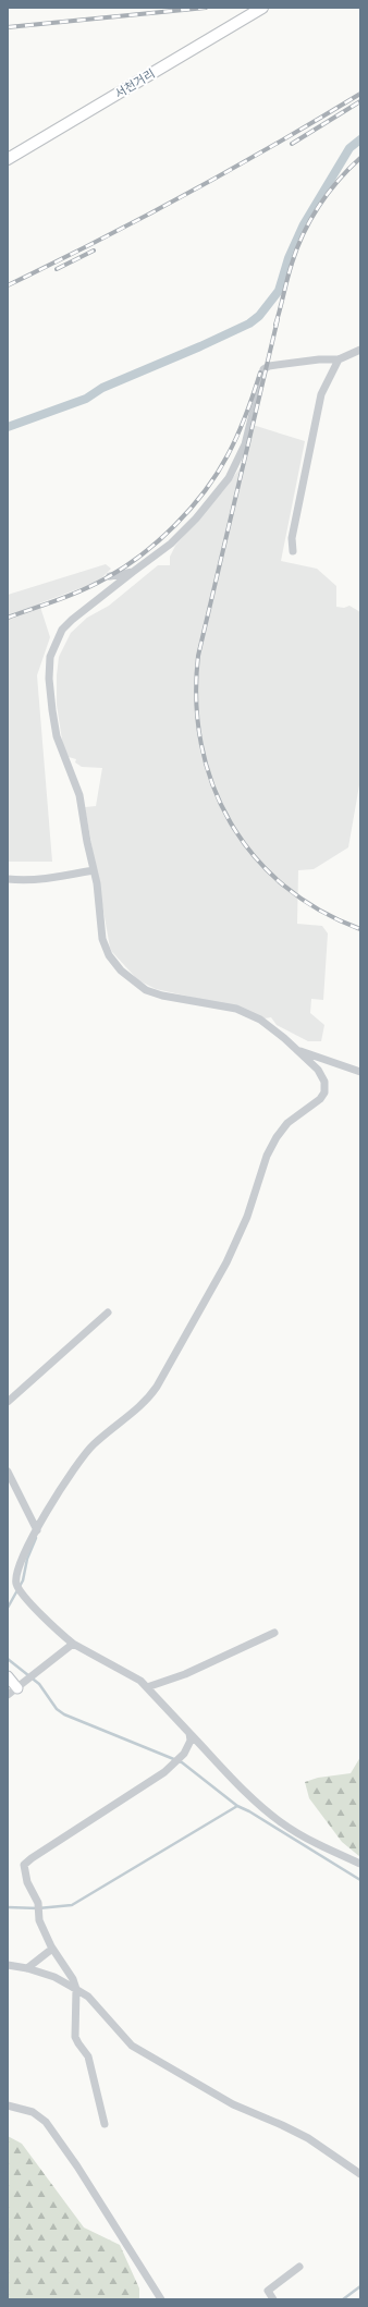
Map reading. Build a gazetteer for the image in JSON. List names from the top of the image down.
{
  "streets": {
    "main road": ["서천거리"]
  }
}
